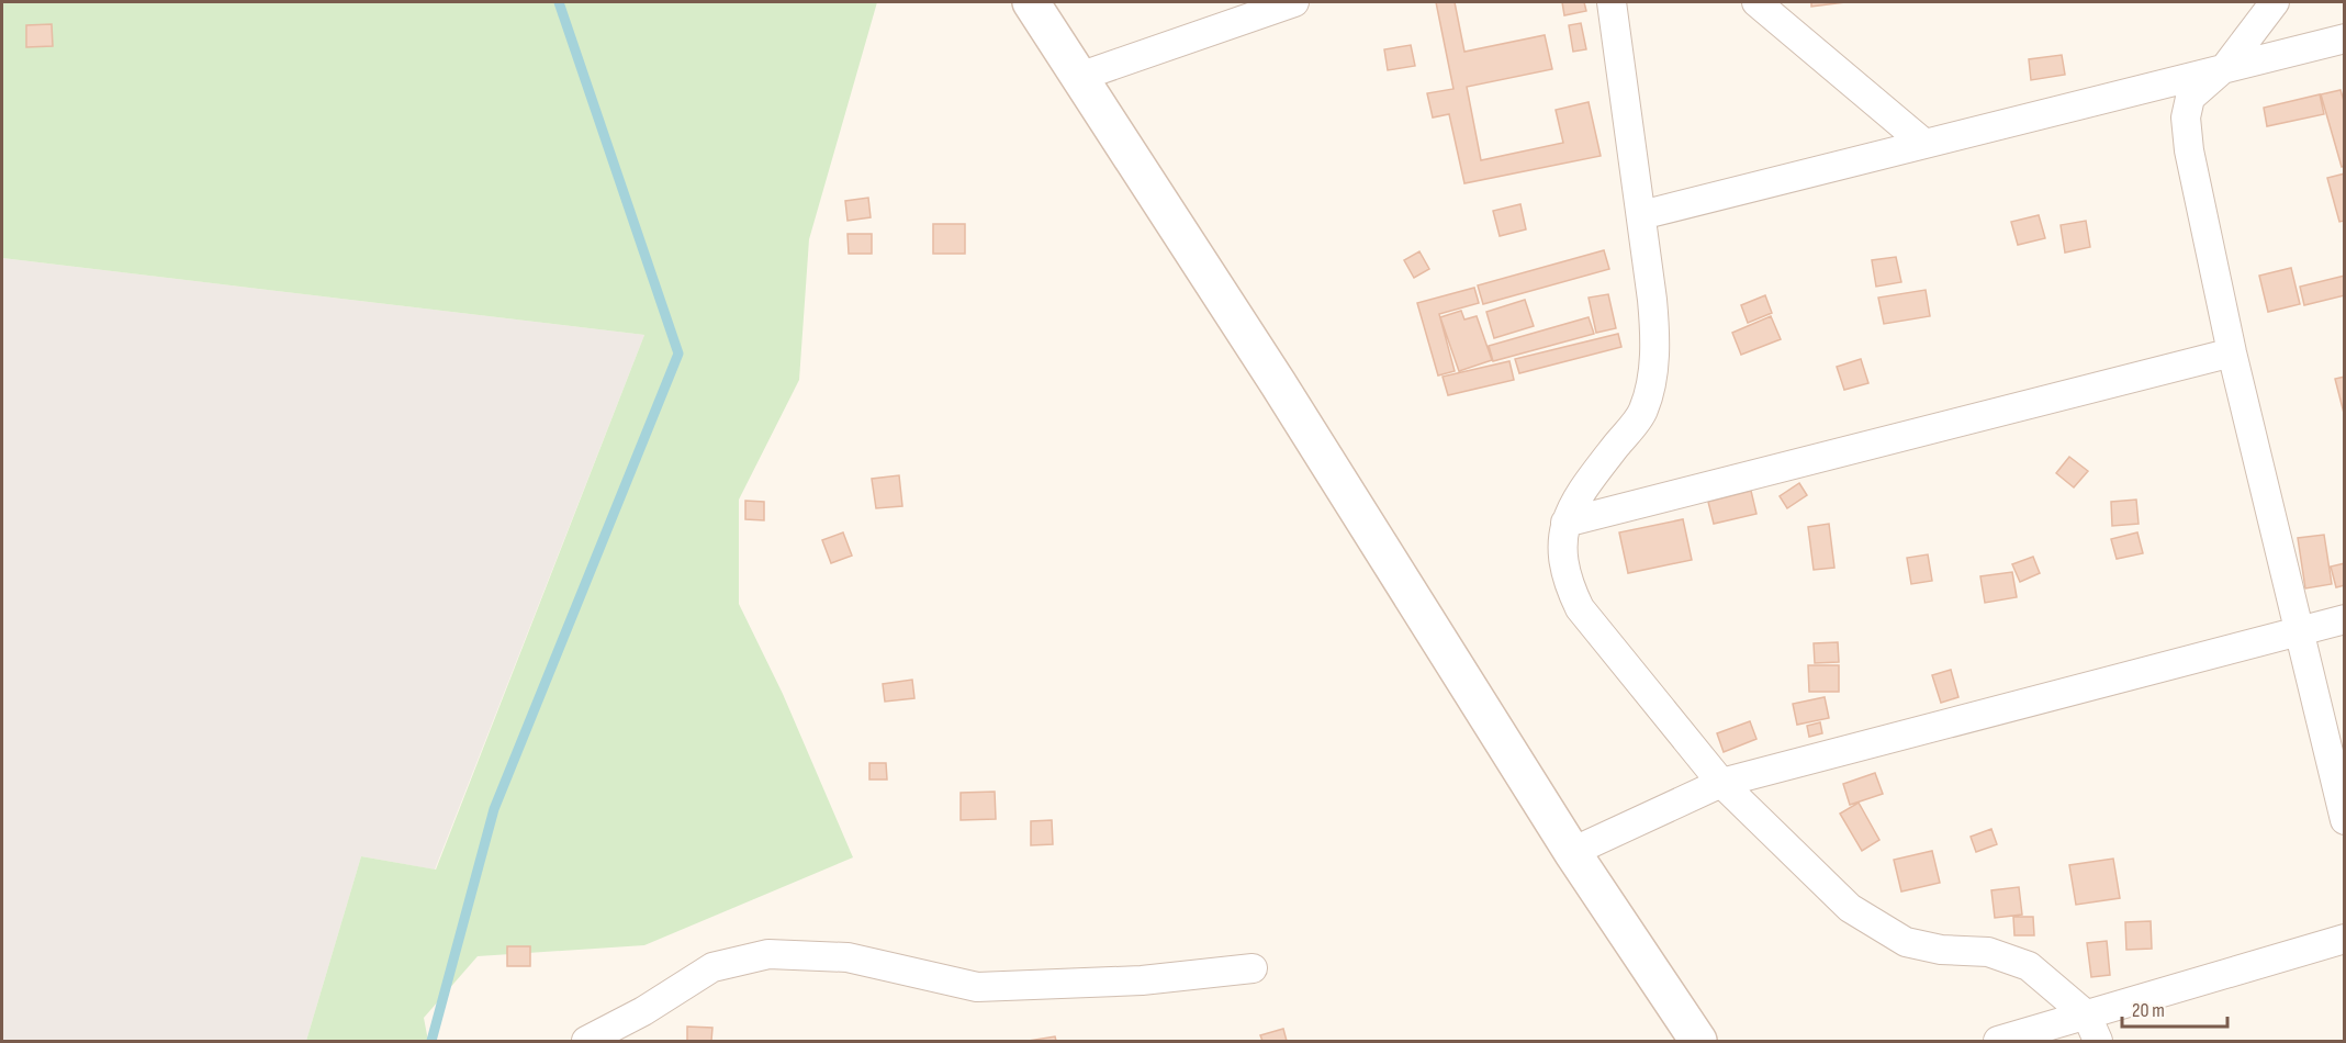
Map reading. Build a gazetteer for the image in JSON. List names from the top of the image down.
{
  "scale_bar": "20 m"
}
